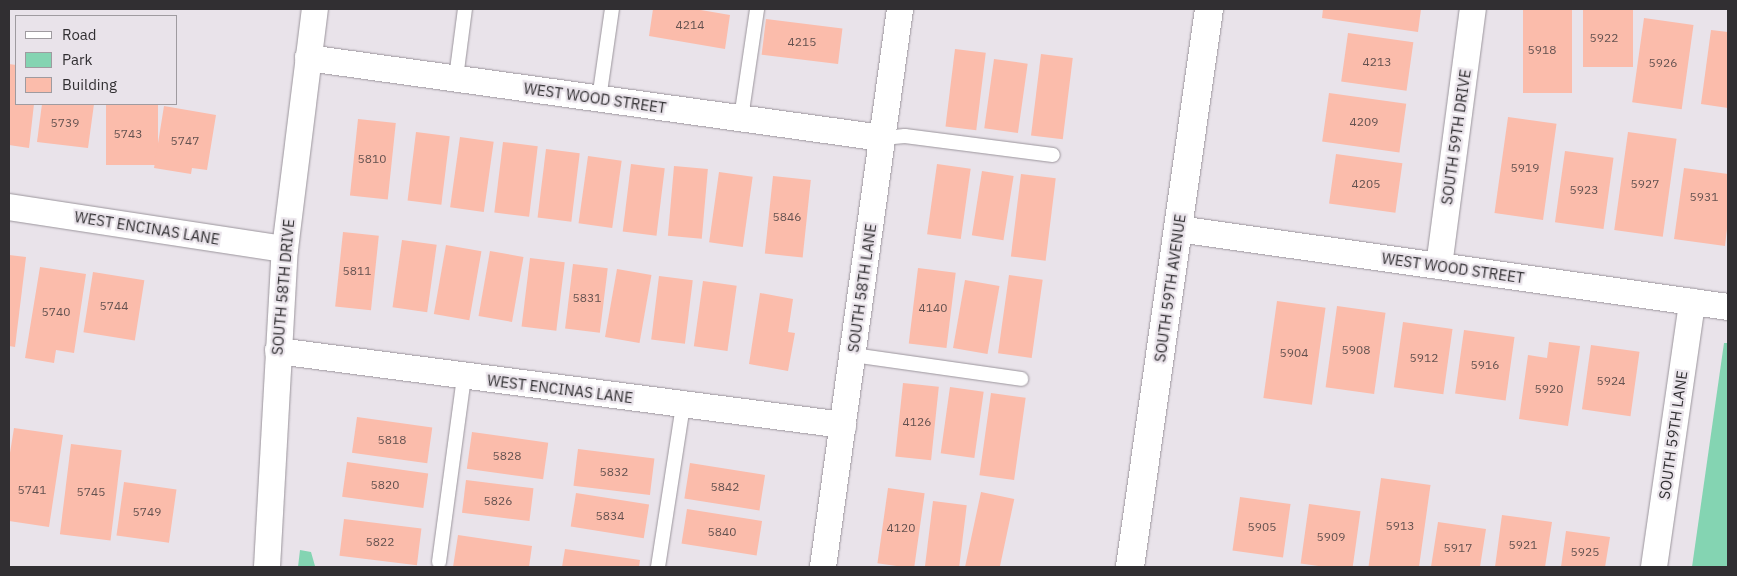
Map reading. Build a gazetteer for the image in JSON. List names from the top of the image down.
{
  "streets": {
    "main road": ["SOUTH 59TH AVENUE"],
    "street": [
      "WEST WOOD STREET",
      "SOUTH 59TH DRIVE",
      "WEST ENCINAS LANE",
      "SOUTH 58TH DRIVE",
      "SOUTH 58TH LANE",
      "SOUTH 59TH LANE"
    ]
  },
  "crossings": [
    ["WEST WOOD STREET", "SOUTH 59TH DRIVE"],
    ["WEST WOOD STREET", "SOUTH 58TH DRIVE"],
    ["WEST WOOD STREET", "SOUTH 58TH LANE"],
    ["WEST WOOD STREET", "SOUTH 59TH AVENUE"],
    ["WEST WOOD STREET", "SOUTH 59TH LANE"],
    ["WEST ENCINAS LANE", "SOUTH 58TH DRIVE"],
    ["WEST ENCINAS LANE", "SOUTH 58TH LANE"]
  ],
  "house_numbers": [
    "4214",
    "5922",
    "4215",
    "5918",
    "4213",
    "5926",
    "4209",
    "5739",
    "5743",
    "5747",
    "5810",
    "5919",
    "4205",
    "5927",
    "5923",
    "5931",
    "5846",
    "5811",
    "5831",
    "5744",
    "4140",
    "5740",
    "5908",
    "5904",
    "5912",
    "5916",
    "5924",
    "5920",
    "4126",
    "5818",
    "5828",
    "5832",
    "5820",
    "5842",
    "5741",
    "5745",
    "5826",
    "5749",
    "5834",
    "5913",
    "5905",
    "4120",
    "5840",
    "5909",
    "5822",
    "5921",
    "5917",
    "5925"
  ],
  "legend": ["Road", "Park", "Building"]
}
